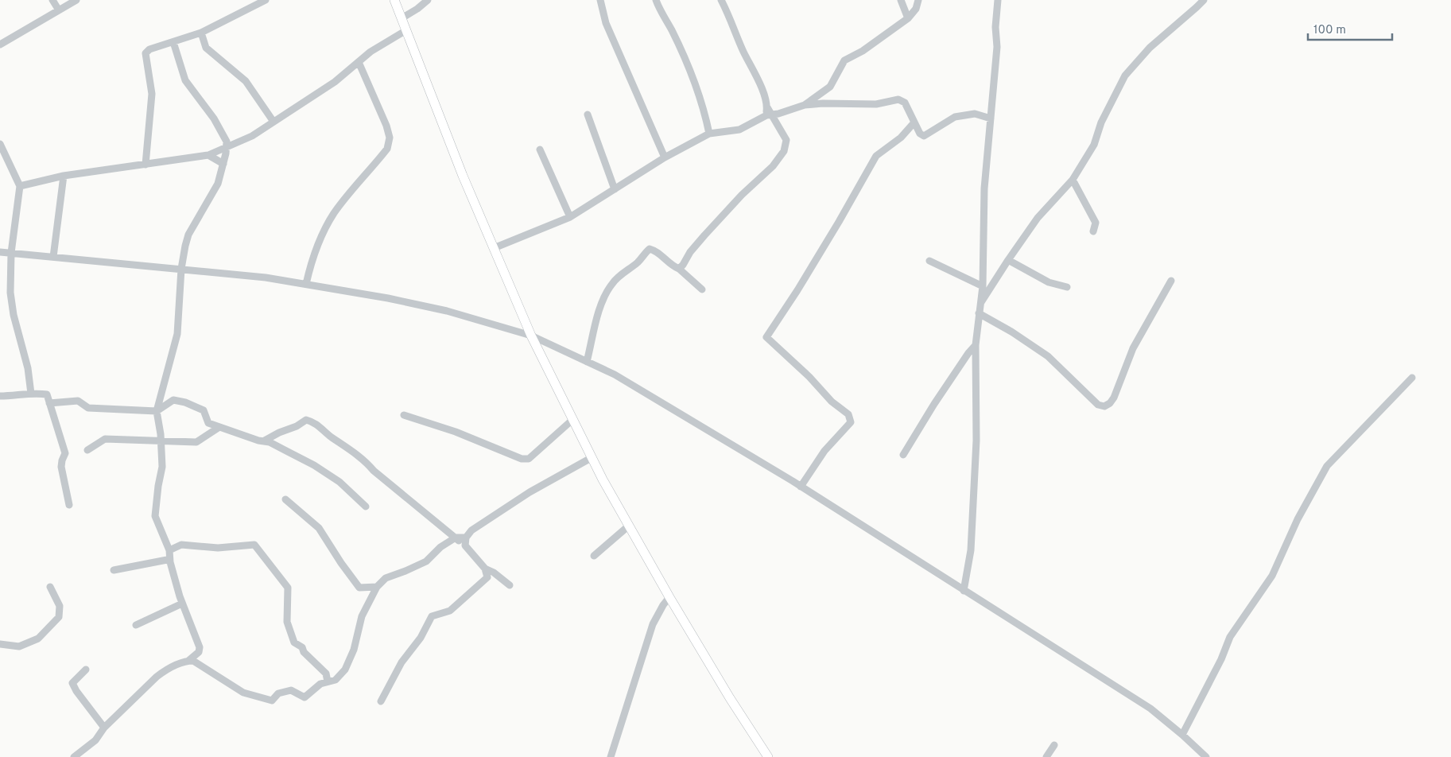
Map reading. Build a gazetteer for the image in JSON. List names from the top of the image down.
{
  "scale_bar": "100 m"
}
